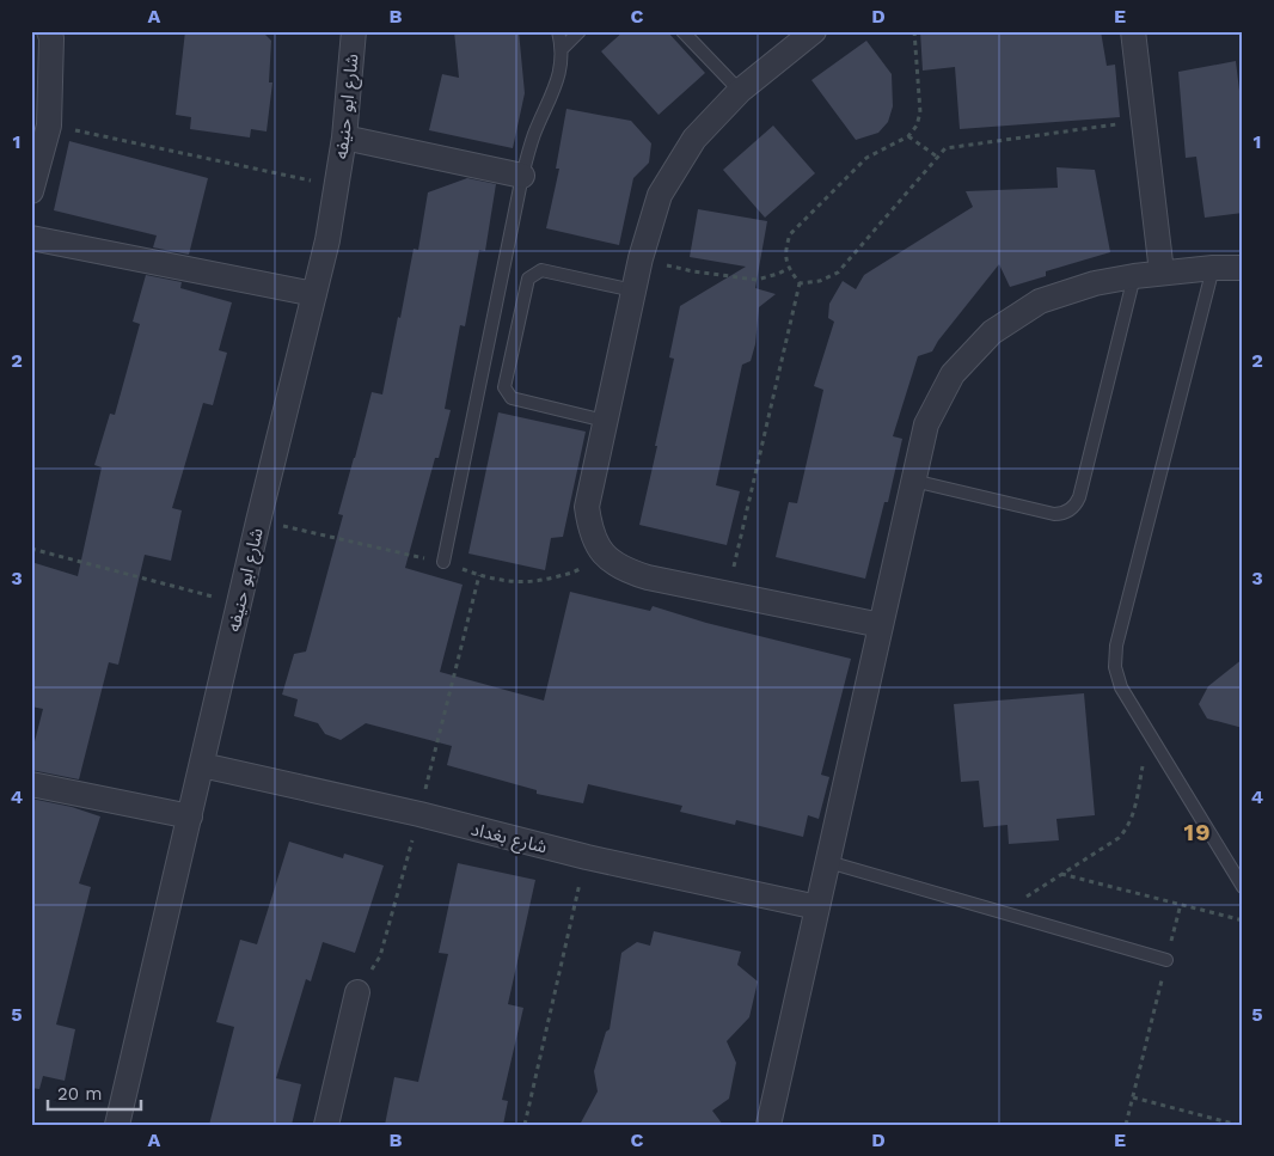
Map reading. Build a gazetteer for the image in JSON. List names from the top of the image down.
{
  "streets": {
    "street": ["شارع ابو حنيفه", "شارع بغداد"]
  },
  "crossings": [
    ["شارع ابو حنيفه", "شارع بغداد"]
  ],
  "districts": ["19"],
  "scale_bar": "20 m",
  "grid": {
    "columns": [
      "A",
      "B",
      "C",
      "D",
      "E"
    ],
    "rows": [
      "1",
      "2",
      "3",
      "4",
      "5"
    ]
  }
}
